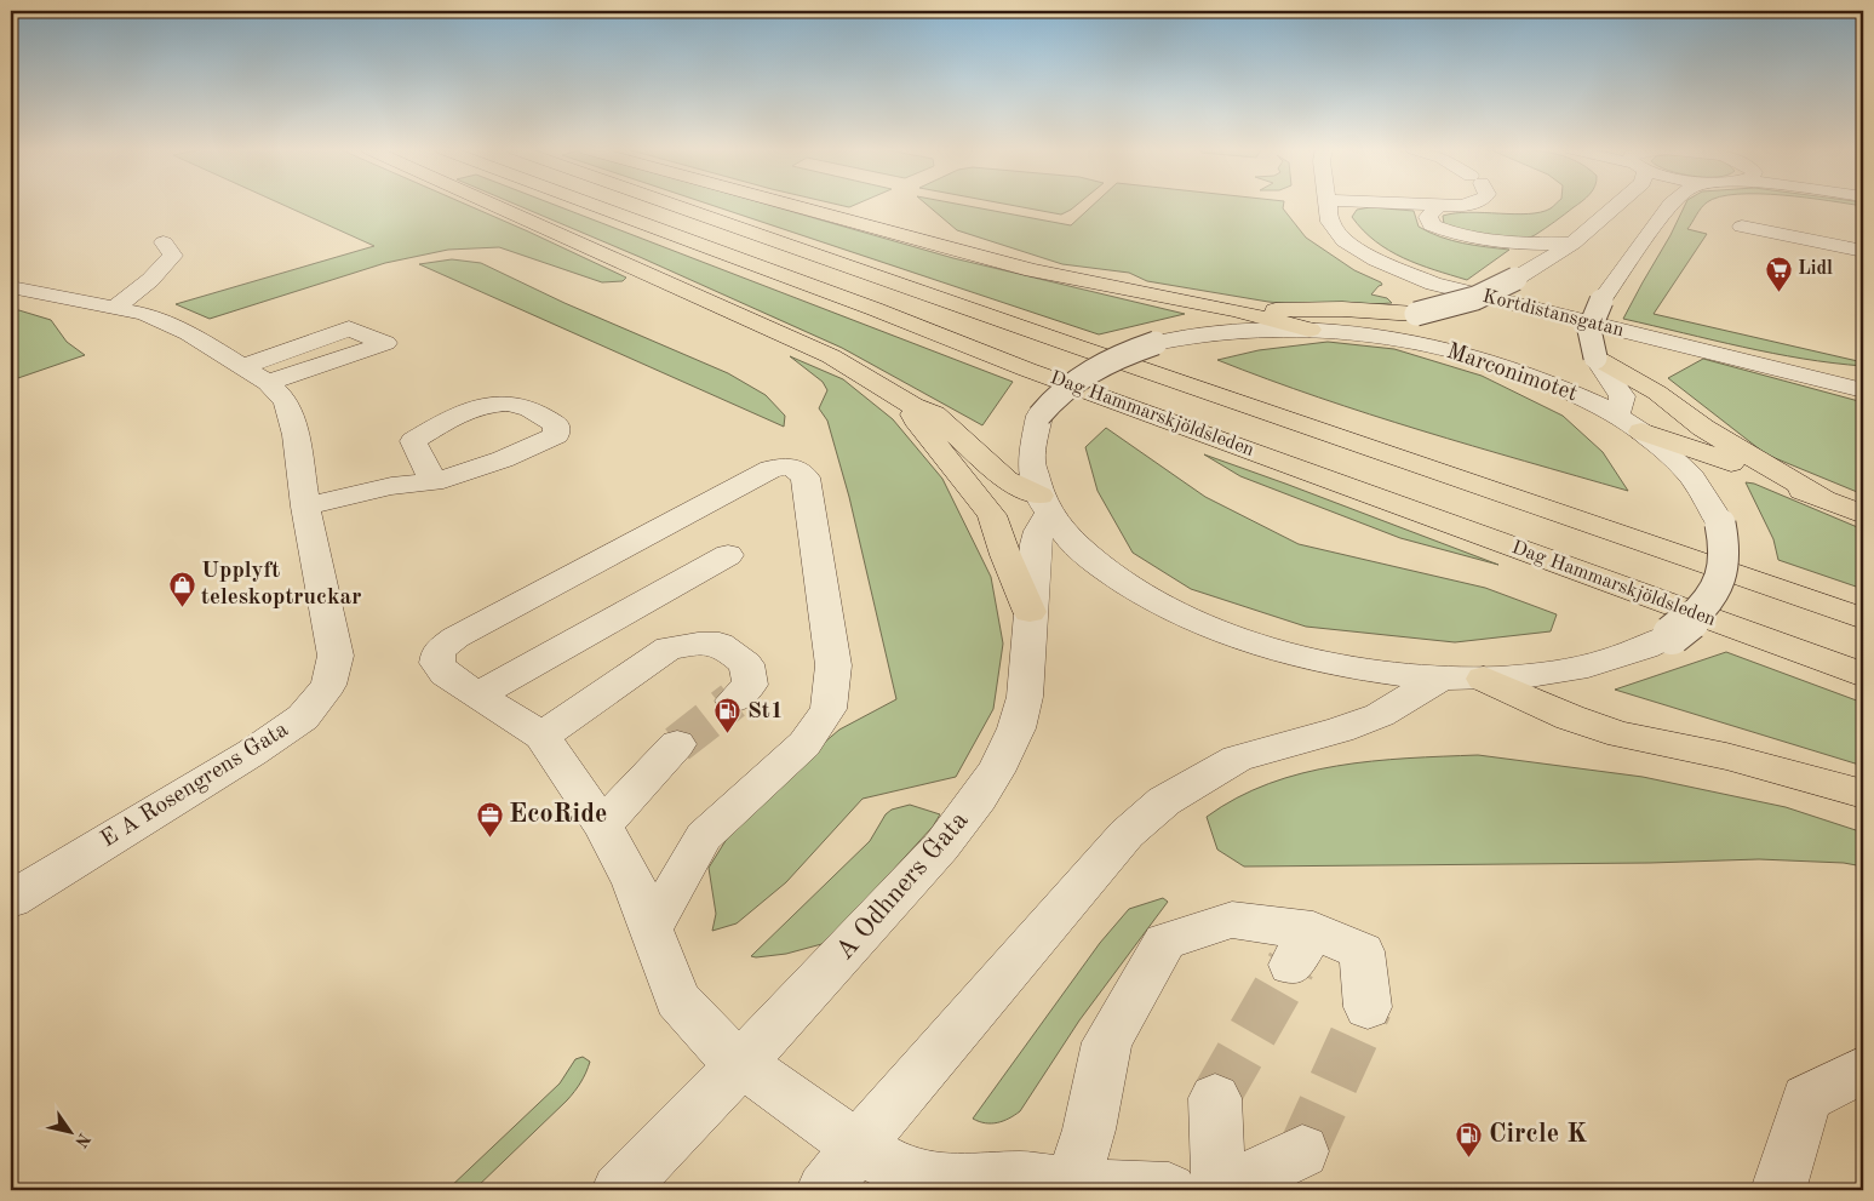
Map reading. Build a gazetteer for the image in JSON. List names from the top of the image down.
{
  "streets": {
    "main road": ["Dag Hammarskjöldsleden"],
    "street": [
      "Kortdistansgatan",
      "Marconimotet",
      "E A Rosengrens Gata",
      "A Odhners Gata"
    ]
  },
  "crossings": [
    ["Marconimotet", "A Odhners Gata"]
  ],
  "places": {
    "supermarket": ["Lidl"],
    "shop": ["Upplyft teleskoptruckar"],
    "fuel station": ["St1", "Circle K"],
    "office": ["EcoRide"]
  },
  "north": "bottom right"
}
